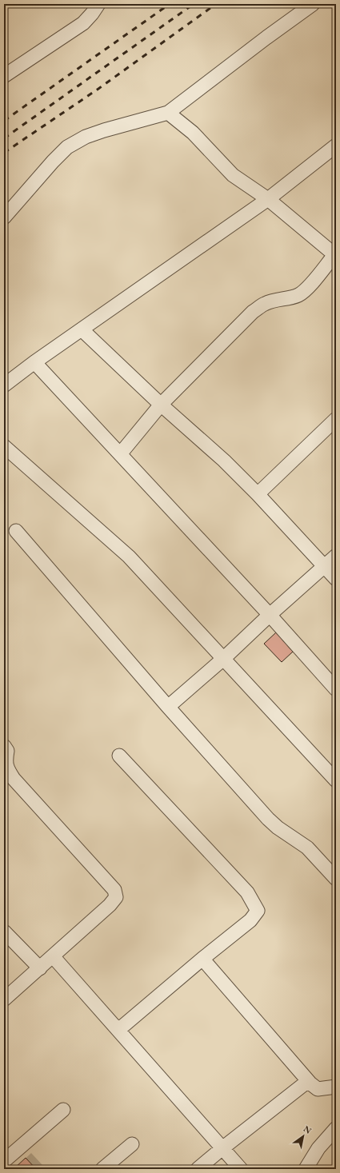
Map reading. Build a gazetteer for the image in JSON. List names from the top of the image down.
{
  "north": "top right"
}
